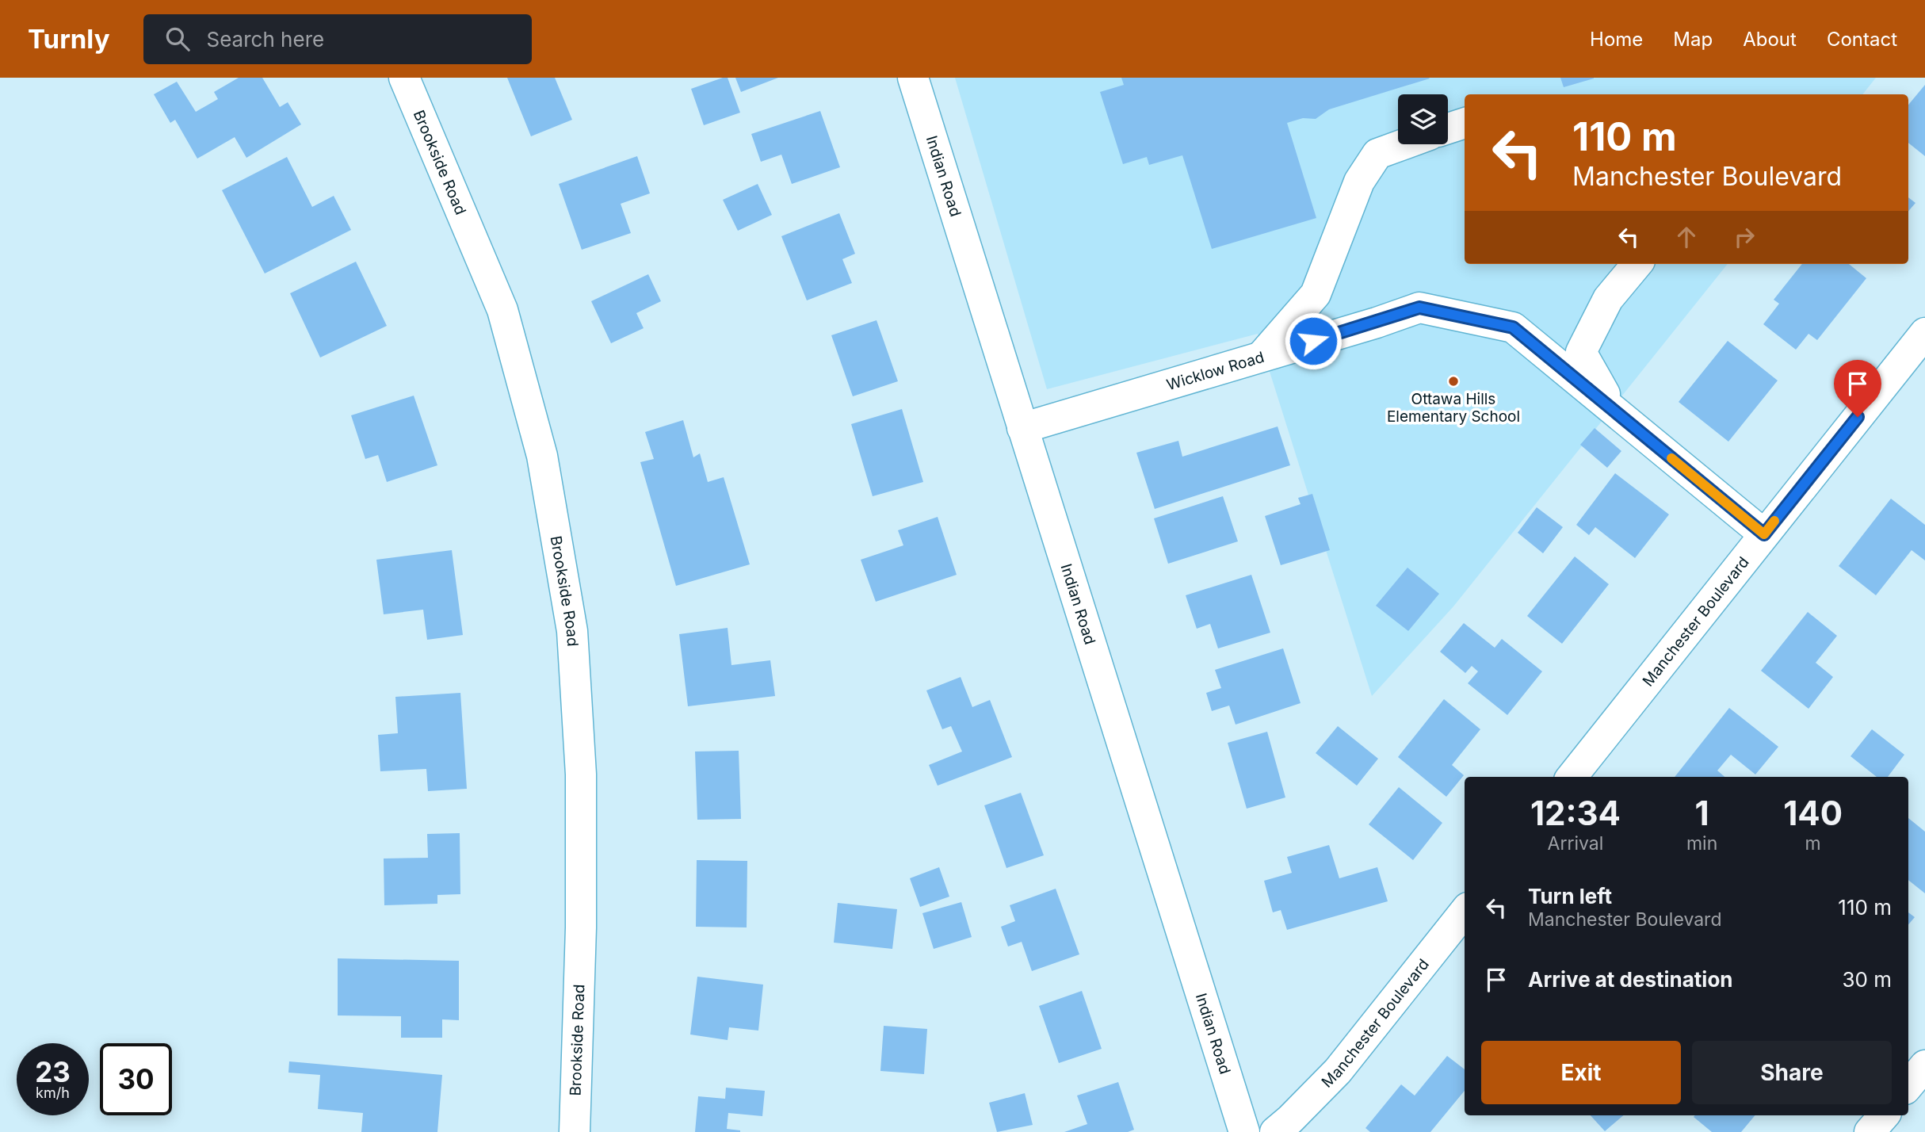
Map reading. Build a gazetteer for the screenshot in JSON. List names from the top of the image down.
{
  "streets": {
    "street": [
      "Brookside Road",
      "Indian Road",
      "Wicklow Road",
      "Manchester Boulevard"
    ]
  },
  "crossings": [
    ["Indian Road", "Wicklow Road"],
    ["Wicklow Road", "Manchester Boulevard"]
  ],
  "places": ["Ottawa Hills Elementary School"],
  "page": {
    "header": "Turnly",
    "search": "Search here",
    "nav": [
      "Home",
      "Map",
      "About",
      "Contact"
    ],
    "turn": ["110 m", "Manchester Boulevard"],
    "eta": [
      "12:34",
      "Arrival",
      "1",
      "min",
      "140",
      "m"
    ],
    "list": [
      {
        "name": "Turn left",
        "note": "Manchester Boulevard",
        "value": "110 m"
      },
      {
        "name": "Arrive at destination",
        "value": "30 m"
      }
    ],
    "buttons": ["Exit", "Share"],
    "speed": "23 km/h",
    "limit": "30"
  }
}
